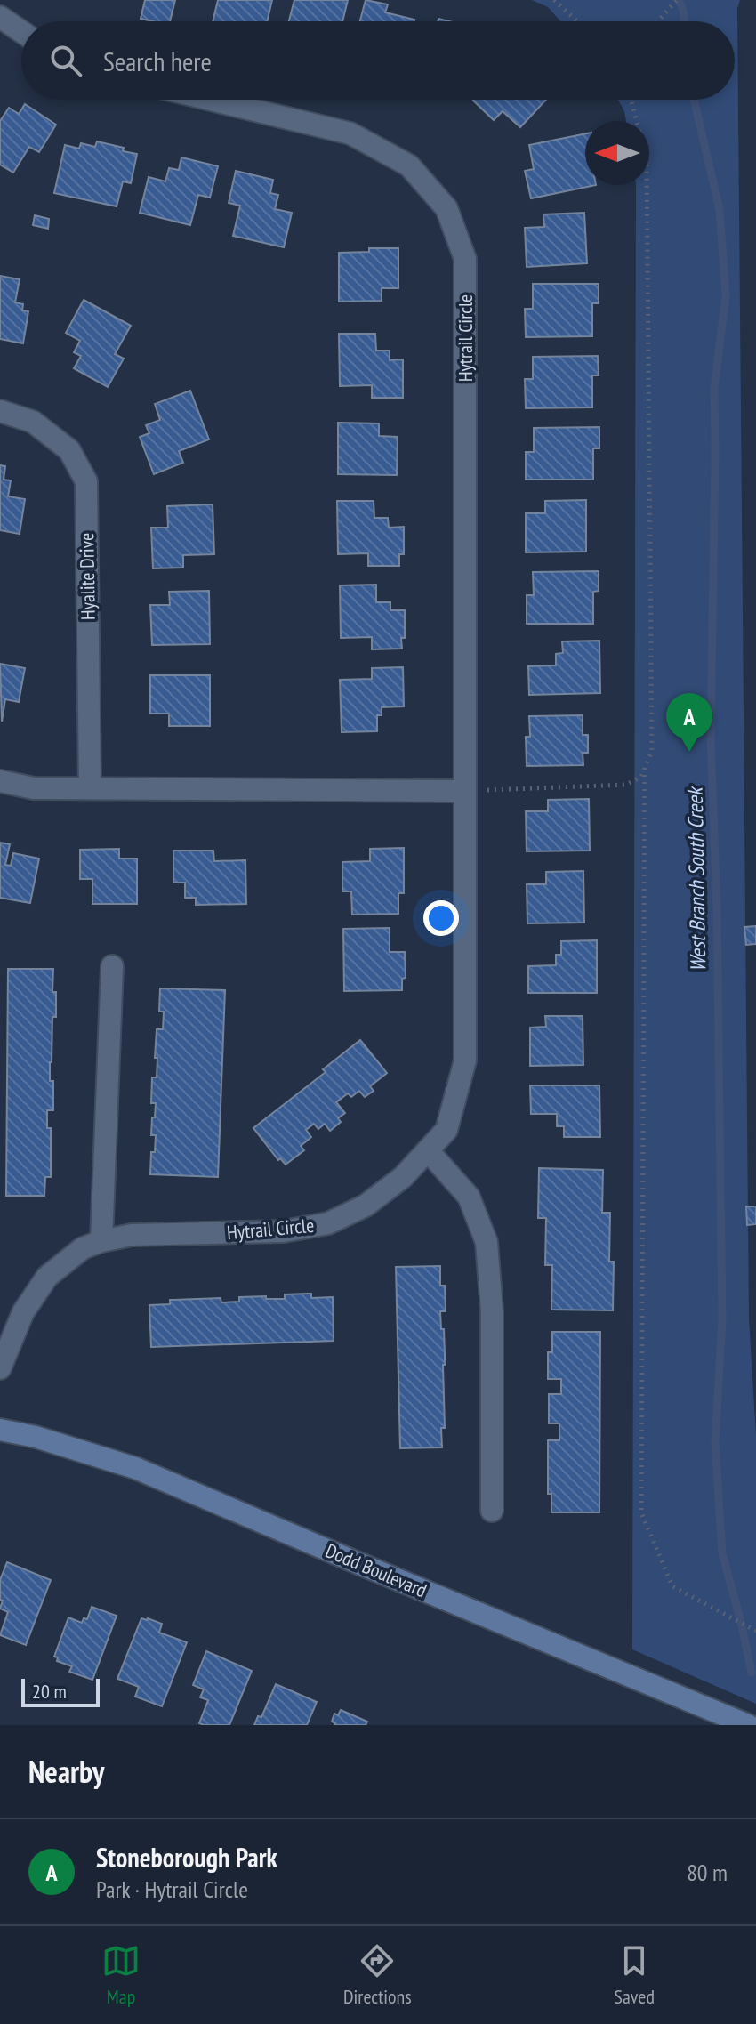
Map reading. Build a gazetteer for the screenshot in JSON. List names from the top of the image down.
{
  "streets": {
    "main road": ["Dodd Boulevard"],
    "street": ["Hytrail Circle", "Hyalite Drive"]
  },
  "water": ["West Branch South Creek"],
  "scale_bar": "20 m",
  "north": "left",
  "page": {
    "search": "Search here",
    "pins": "A",
    "scale": "20 m",
    "heading": "Nearby",
    "list": [
      {
        "mark": "A",
        "name": "Stoneborough Park",
        "note": "Park · Hytrail Circle",
        "value": "80 m"
      }
    ],
    "nav": ["Map", "Directions", "Saved"]
  }
}
